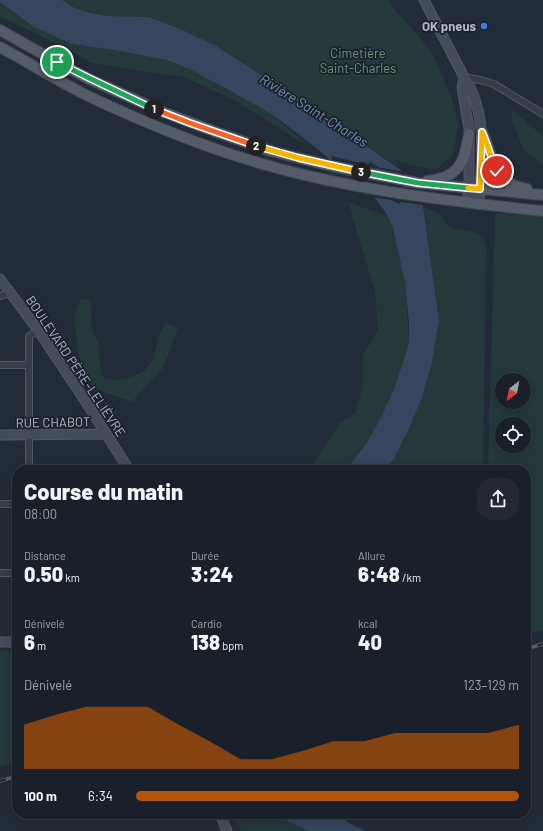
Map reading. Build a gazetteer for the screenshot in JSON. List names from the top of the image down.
{
  "streets": {
    "main road": ["BOULEVARD PÈRE-LELIÈVRE", "RUE CHABOT"]
  },
  "crossings": [
    ["BOULEVARD PÈRE-LELIÈVRE", "RUE CHABOT"]
  ],
  "water": ["Rivière Saint-Charles"],
  "parks": ["Cimetière Saint-Charles"],
  "places": ["OK pneus"],
  "north": "bottom left",
  "page": {
    "pins": ["1", "2", "3"],
    "heading": ["Course du matin", "08:00"],
    "stats": [
      ["Distance", "0.50 km"],
      ["Durée", "3:24"],
      ["Allure", "6:48 /km"],
      ["Dénivelé", "6 m"],
      ["Cardio", "138 bpm"],
      ["kcal", "40"]
    ],
    "chart": ["Dénivelé", "123–129 m"],
    "list": [
      {
        "name": "100 m",
        "note": "6:34"
      }
    ]
  }
}
